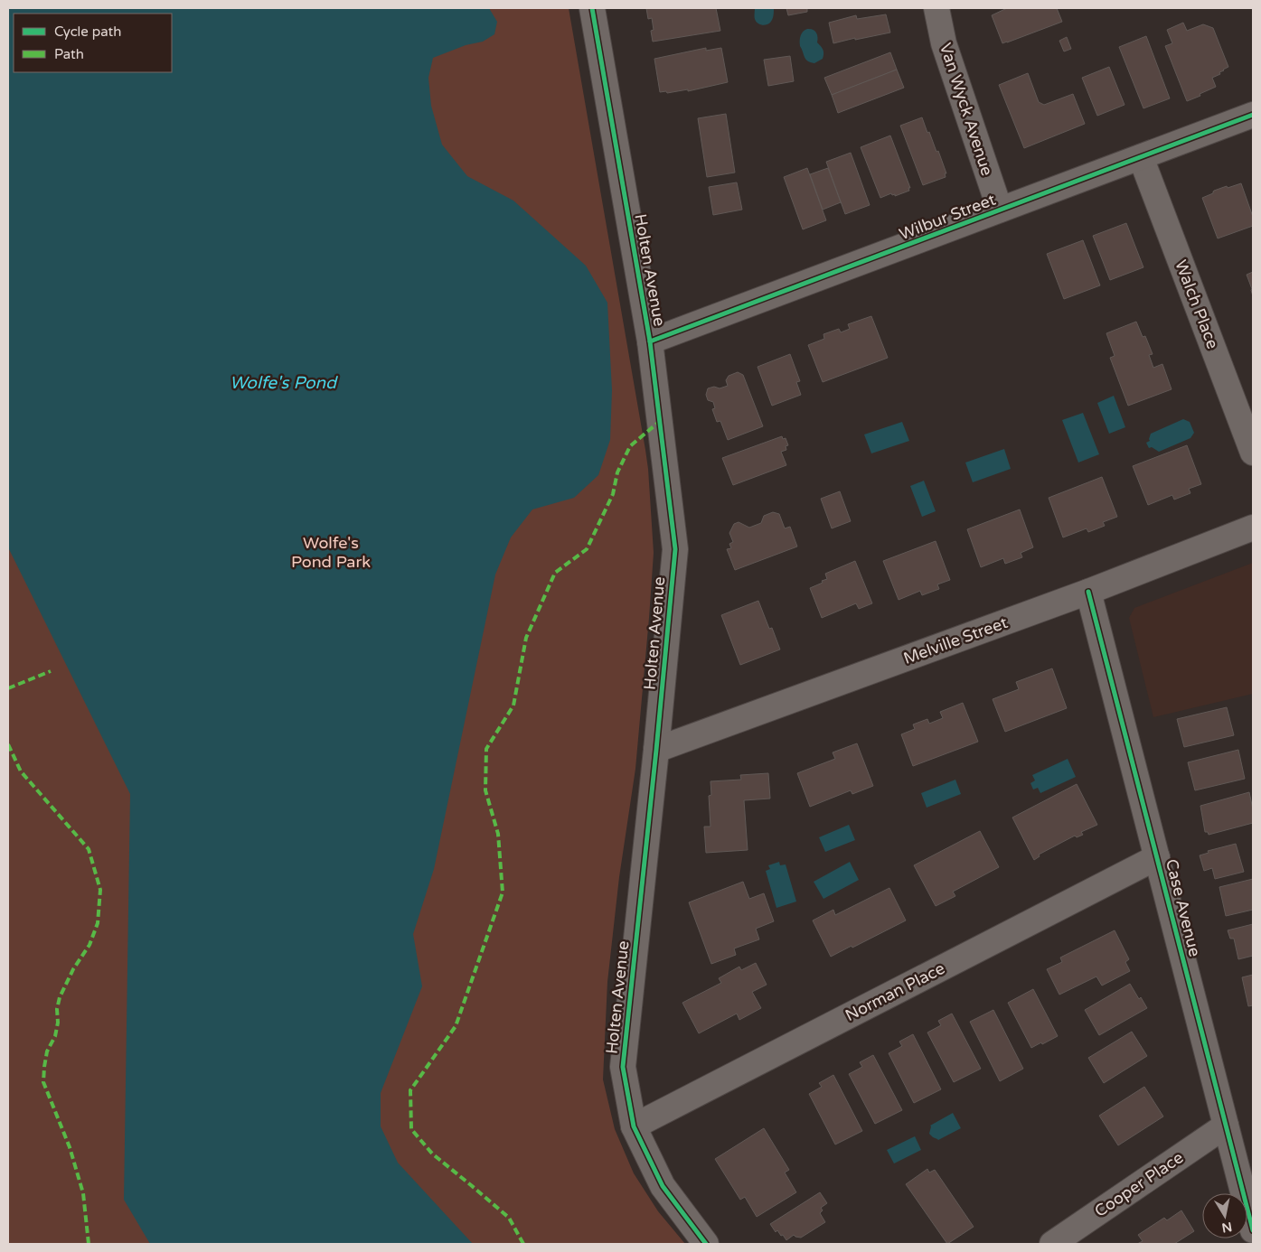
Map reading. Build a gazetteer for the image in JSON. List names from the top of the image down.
{
  "streets": {
    "street": [
      "Van Wyck Avenue",
      "Wilbur Street",
      "Holten Avenue",
      "Walch Place",
      "Melville Street",
      "Case Avenue",
      "Norman Place",
      "Cooper Place"
    ]
  },
  "crossings": [
    ["Van Wyck Avenue", "Wilbur Street"],
    ["Wilbur Street", "Holten Avenue"],
    ["Wilbur Street", "Walch Place"],
    ["Holten Avenue", "Melville Street"],
    ["Holten Avenue", "Norman Place"],
    ["Melville Street", "Case Avenue"],
    ["Case Avenue", "Norman Place"],
    ["Case Avenue", "Cooper Place"]
  ],
  "water": ["Wolfe's Pond"],
  "parks": ["Wolfe's Pond Park"],
  "legend": ["Cycle path", "Path"],
  "north": "bottom"
}
